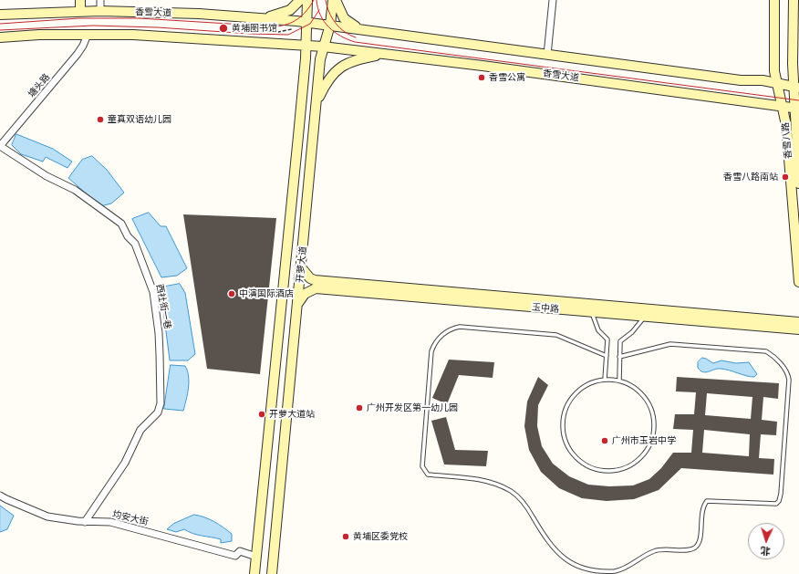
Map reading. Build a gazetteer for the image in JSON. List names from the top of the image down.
{
  "streets": {
    "main road": [
      "香雪大道",
      "香雪八路",
      "开萝大道",
      "玉中路"
    ],
    "street": ["塘头路", "西社街一巷", "均安大街"]
  },
  "crossings": [
    ["香雪大道", "香雪八路"],
    ["香雪大道", "开萝大道"],
    ["塘头路", "西社街一巷"],
    ["开萝大道", "玉中路"],
    ["开萝大道", "均安大街"],
    ["西社街一巷", "均安大街"]
  ],
  "places": [
    "黄埔图书馆",
    "香雪公寓",
    "童真双语幼儿园",
    "香雪八路南站",
    "中演国际酒店",
    "广州开发区第一幼儿园",
    "开萝大道站",
    "广州市玉岩中学",
    "黄埔区委党校"
  ],
  "north": "bottom"
}
